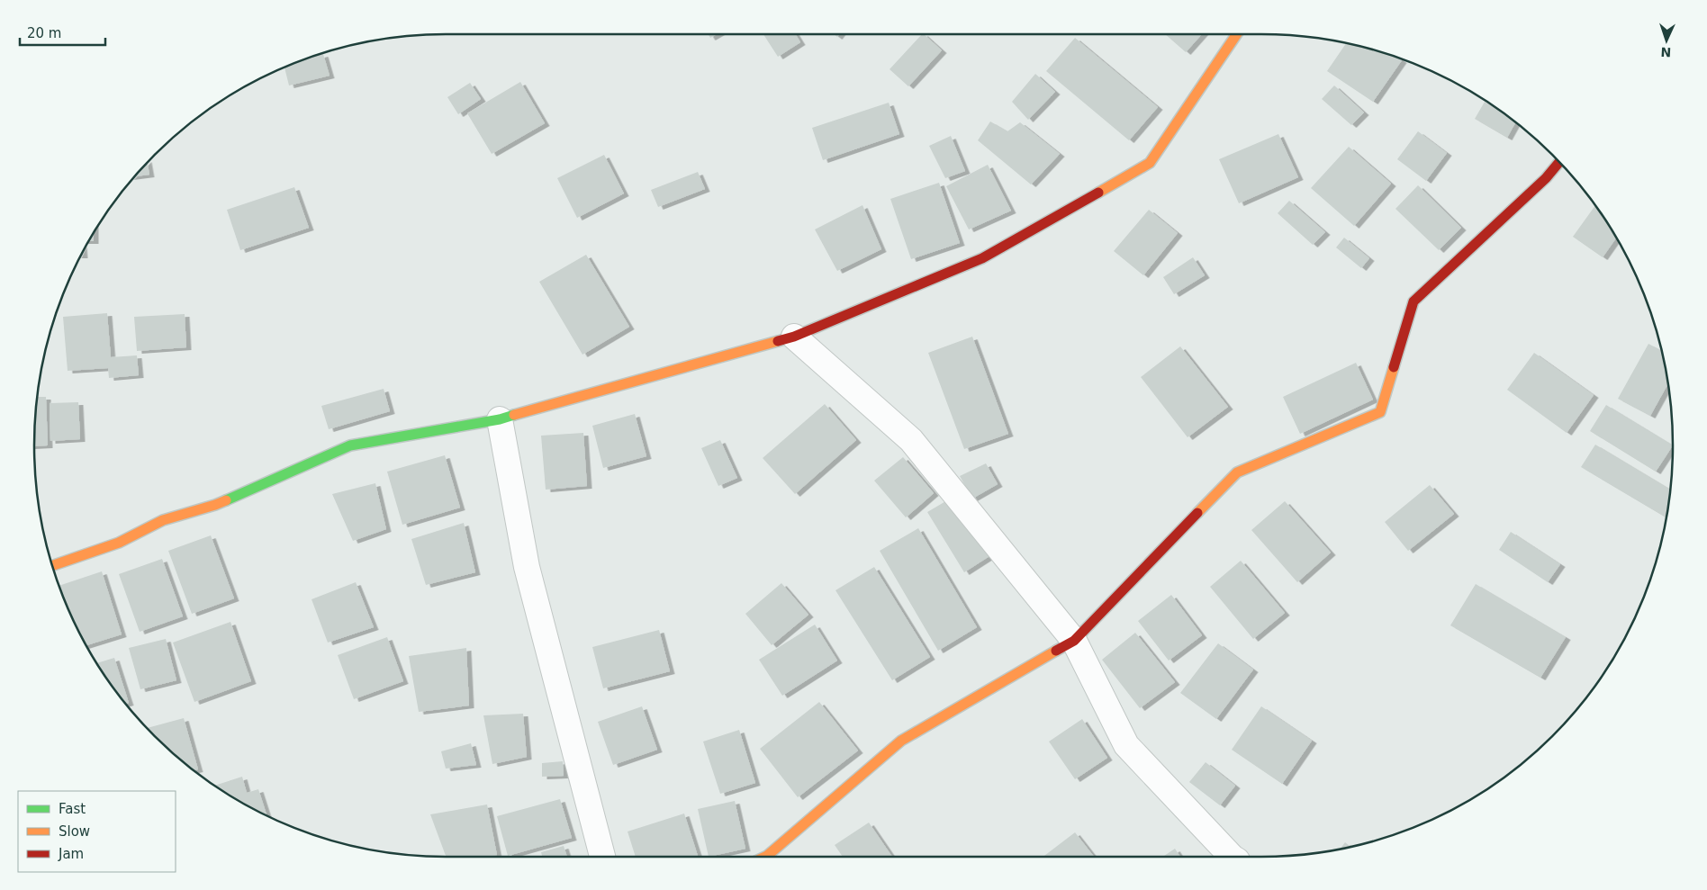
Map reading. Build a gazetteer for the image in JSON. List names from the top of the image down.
{
  "legend": ["Fast", "Slow", "Jam"],
  "scale_bar": "20 m",
  "north": "bottom"
}
